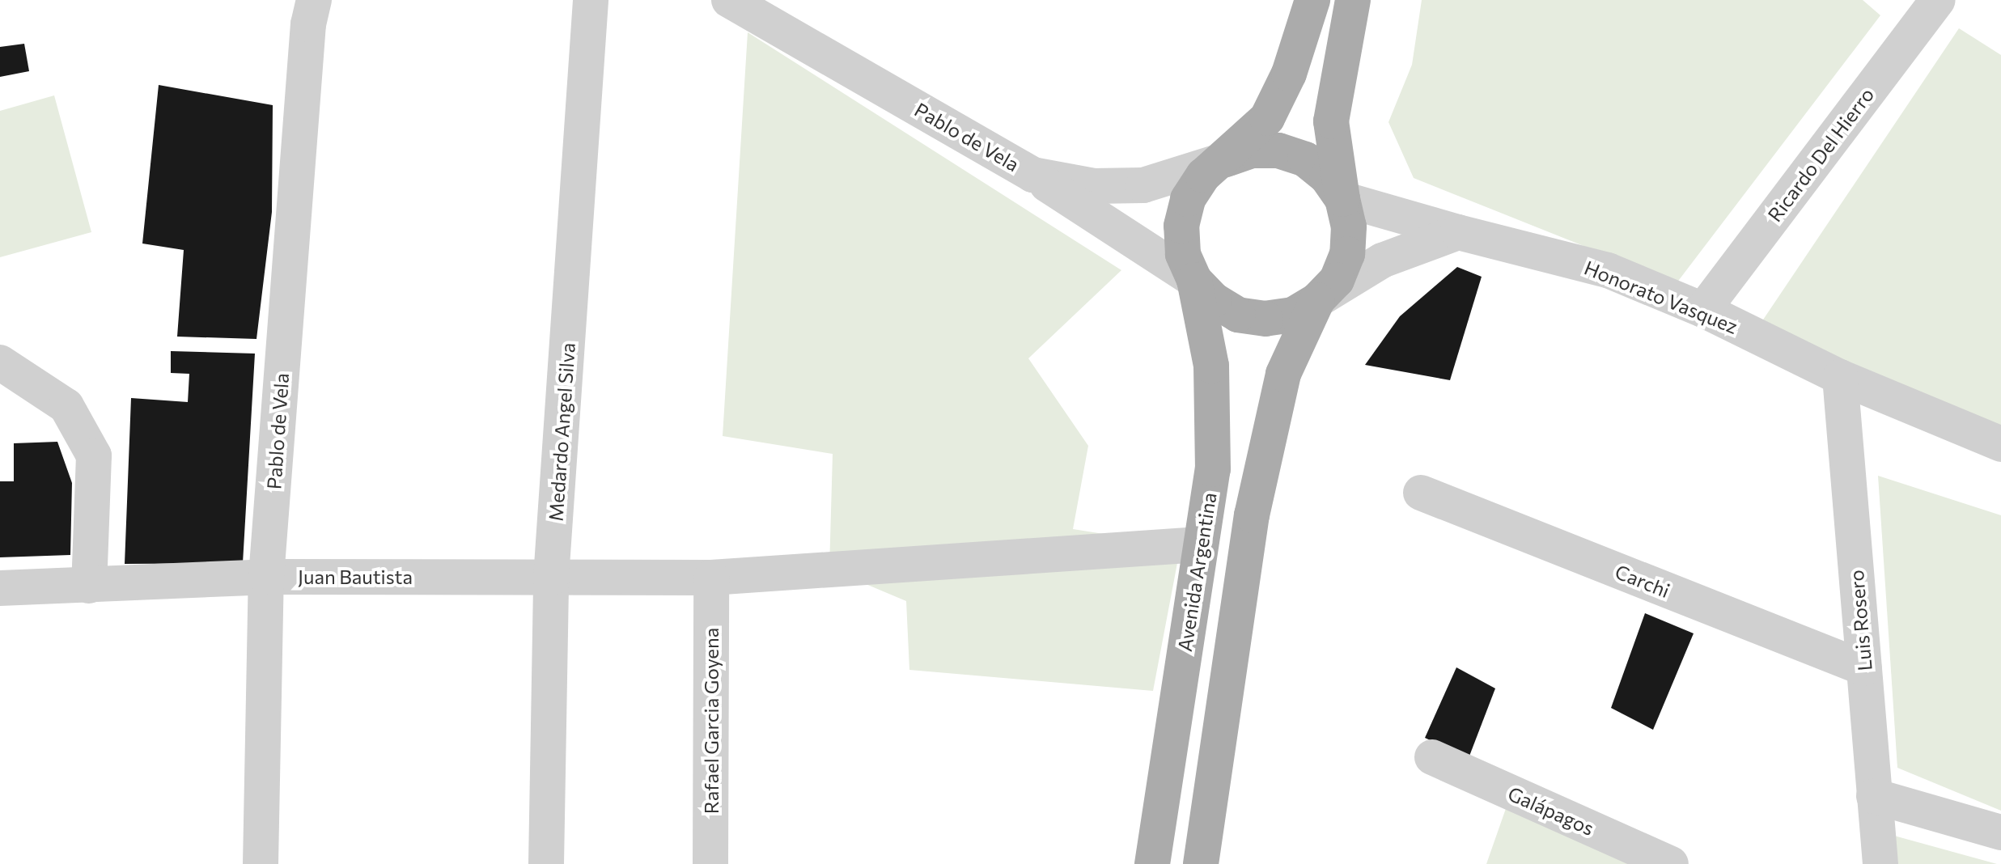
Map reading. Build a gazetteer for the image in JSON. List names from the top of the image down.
{
  "streets": {
    "main road": ["Avenida Argentina"],
    "street": [
      "Pablo de Vela",
      "Ricardo Del Hierro",
      "Honorato Vasquez",
      "Medardo Angel Silva",
      "Juan Bautista",
      "Carchi",
      "Luis Rosero",
      "Rafael Garcia Goyena",
      "Galápagos"
    ]
  },
  "crossings": [
    ["Pablo de Vela", "Honorato Vasquez"],
    ["Pablo de Vela", "Avenida Argentina"],
    ["Pablo de Vela", "Juan Bautista"],
    ["Ricardo Del Hierro", "Honorato Vasquez"],
    ["Honorato Vasquez", "Avenida Argentina"],
    ["Honorato Vasquez", "Luis Rosero"],
    ["Medardo Angel Silva", "Juan Bautista"],
    ["Avenida Argentina", "Juan Bautista"],
    ["Juan Bautista", "Rafael Garcia Goyena"],
    ["Carchi", "Luis Rosero"]
  ]
}
